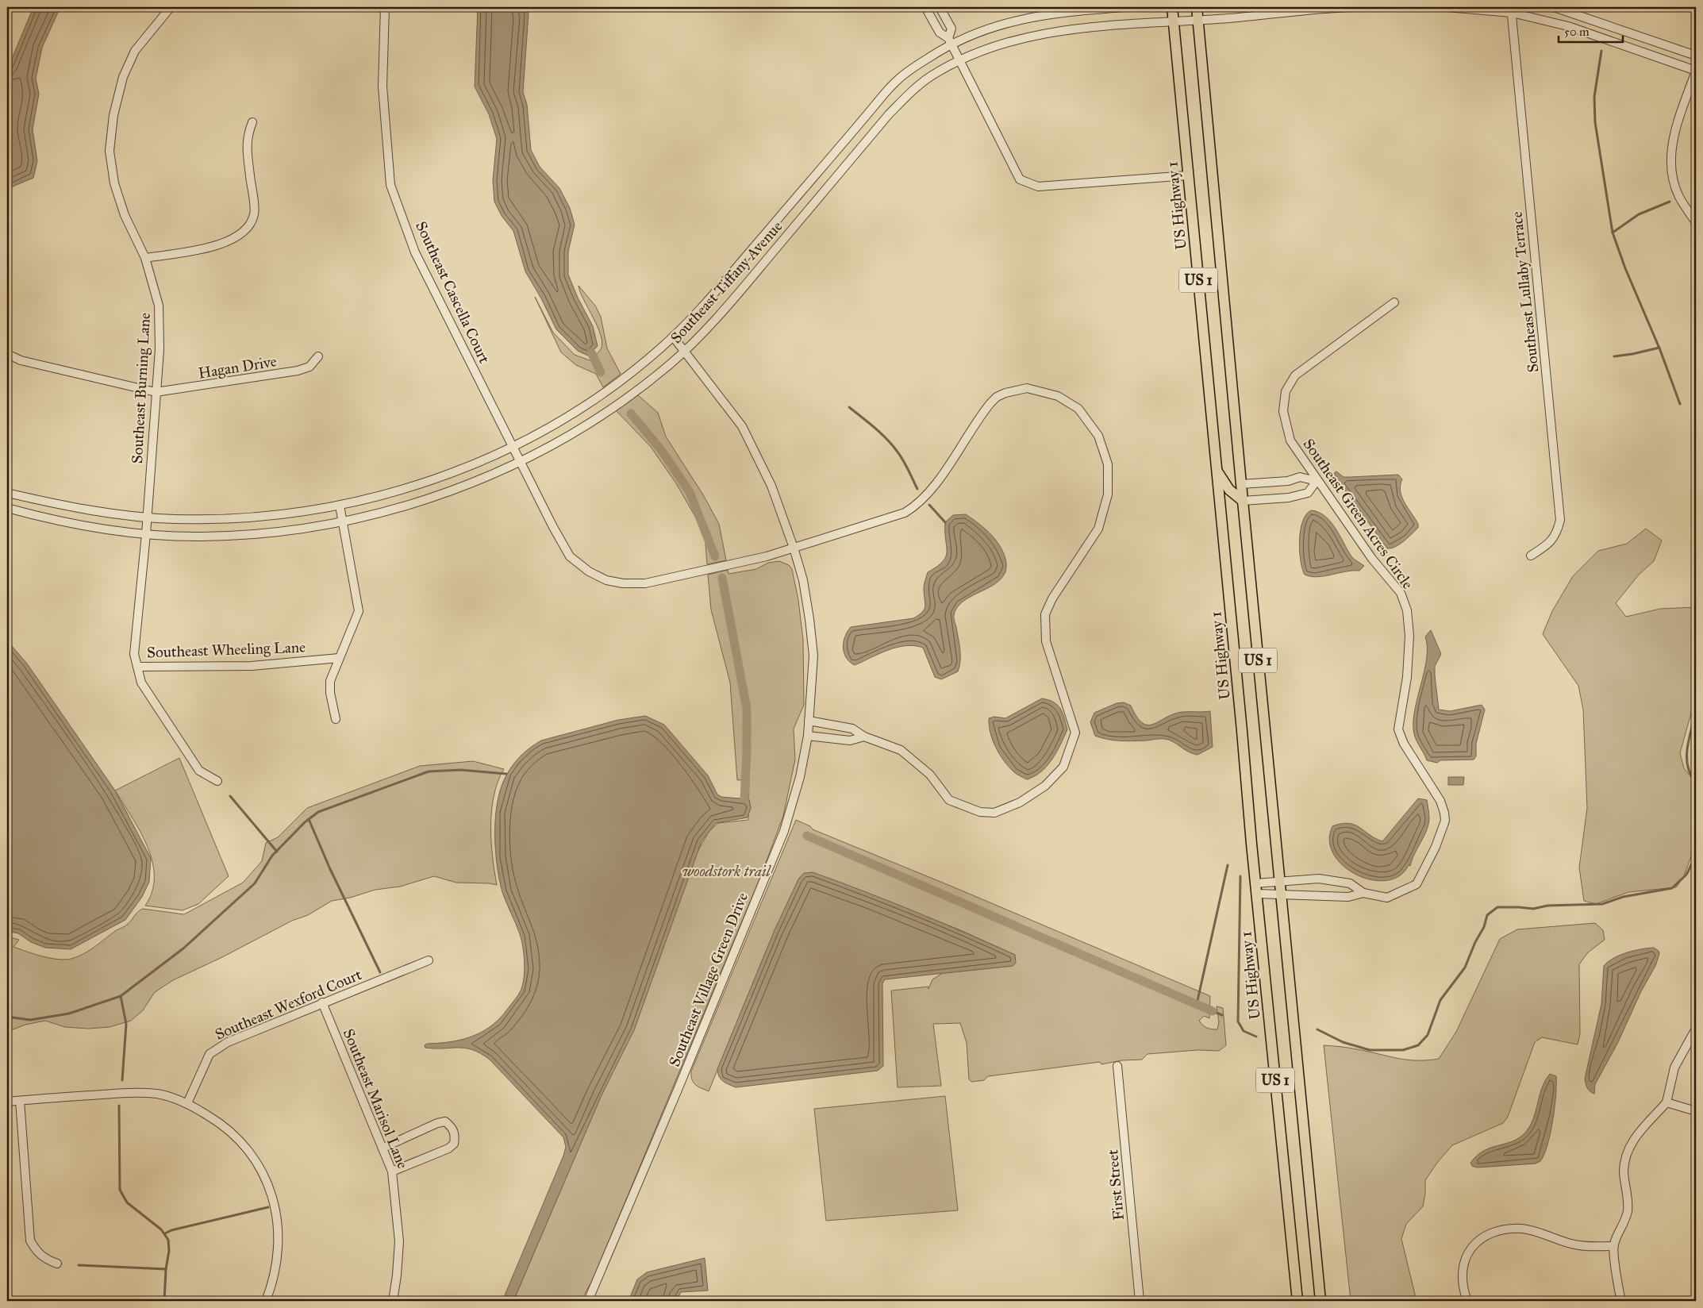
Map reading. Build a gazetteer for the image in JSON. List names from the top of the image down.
{
  "streets": {
    "main road": ["US Highway 1", "US 1"],
    "street": [
      "Southeast Tiffany Avenue",
      "Southeast Cascella Court",
      "Southeast Lullaby Terrace",
      "Hagan Drive",
      "Southeast Burning Lane",
      "Southeast Green Acres Circle",
      "Southeast Wheeling Lane",
      "Southeast Village Green Drive",
      "Southeast Wexford Court",
      "Southeast Marisol Lane",
      "First Street"
    ]
  },
  "crossings": [
    ["US Highway 1", "Southeast Tiffany Avenue"],
    ["US Highway 1", "Southeast Green Acres Circle"],
    ["US 1", "Southeast Tiffany Avenue"],
    ["US 1", "Southeast Green Acres Circle"],
    ["Southeast Tiffany Avenue", "Southeast Cascella Court"],
    ["Southeast Tiffany Avenue", "Southeast Burning Lane"],
    ["Southeast Tiffany Avenue", "Southeast Village Green Drive"],
    ["Southeast Cascella Court", "Southeast Village Green Drive"],
    ["Hagan Drive", "Southeast Burning Lane"],
    ["Southeast Burning Lane", "Southeast Wheeling Lane"],
    ["Southeast Wexford Court", "Southeast Marisol Lane"]
  ],
  "parks": ["woodstork trail"],
  "scale_bar": "50 m"
}
